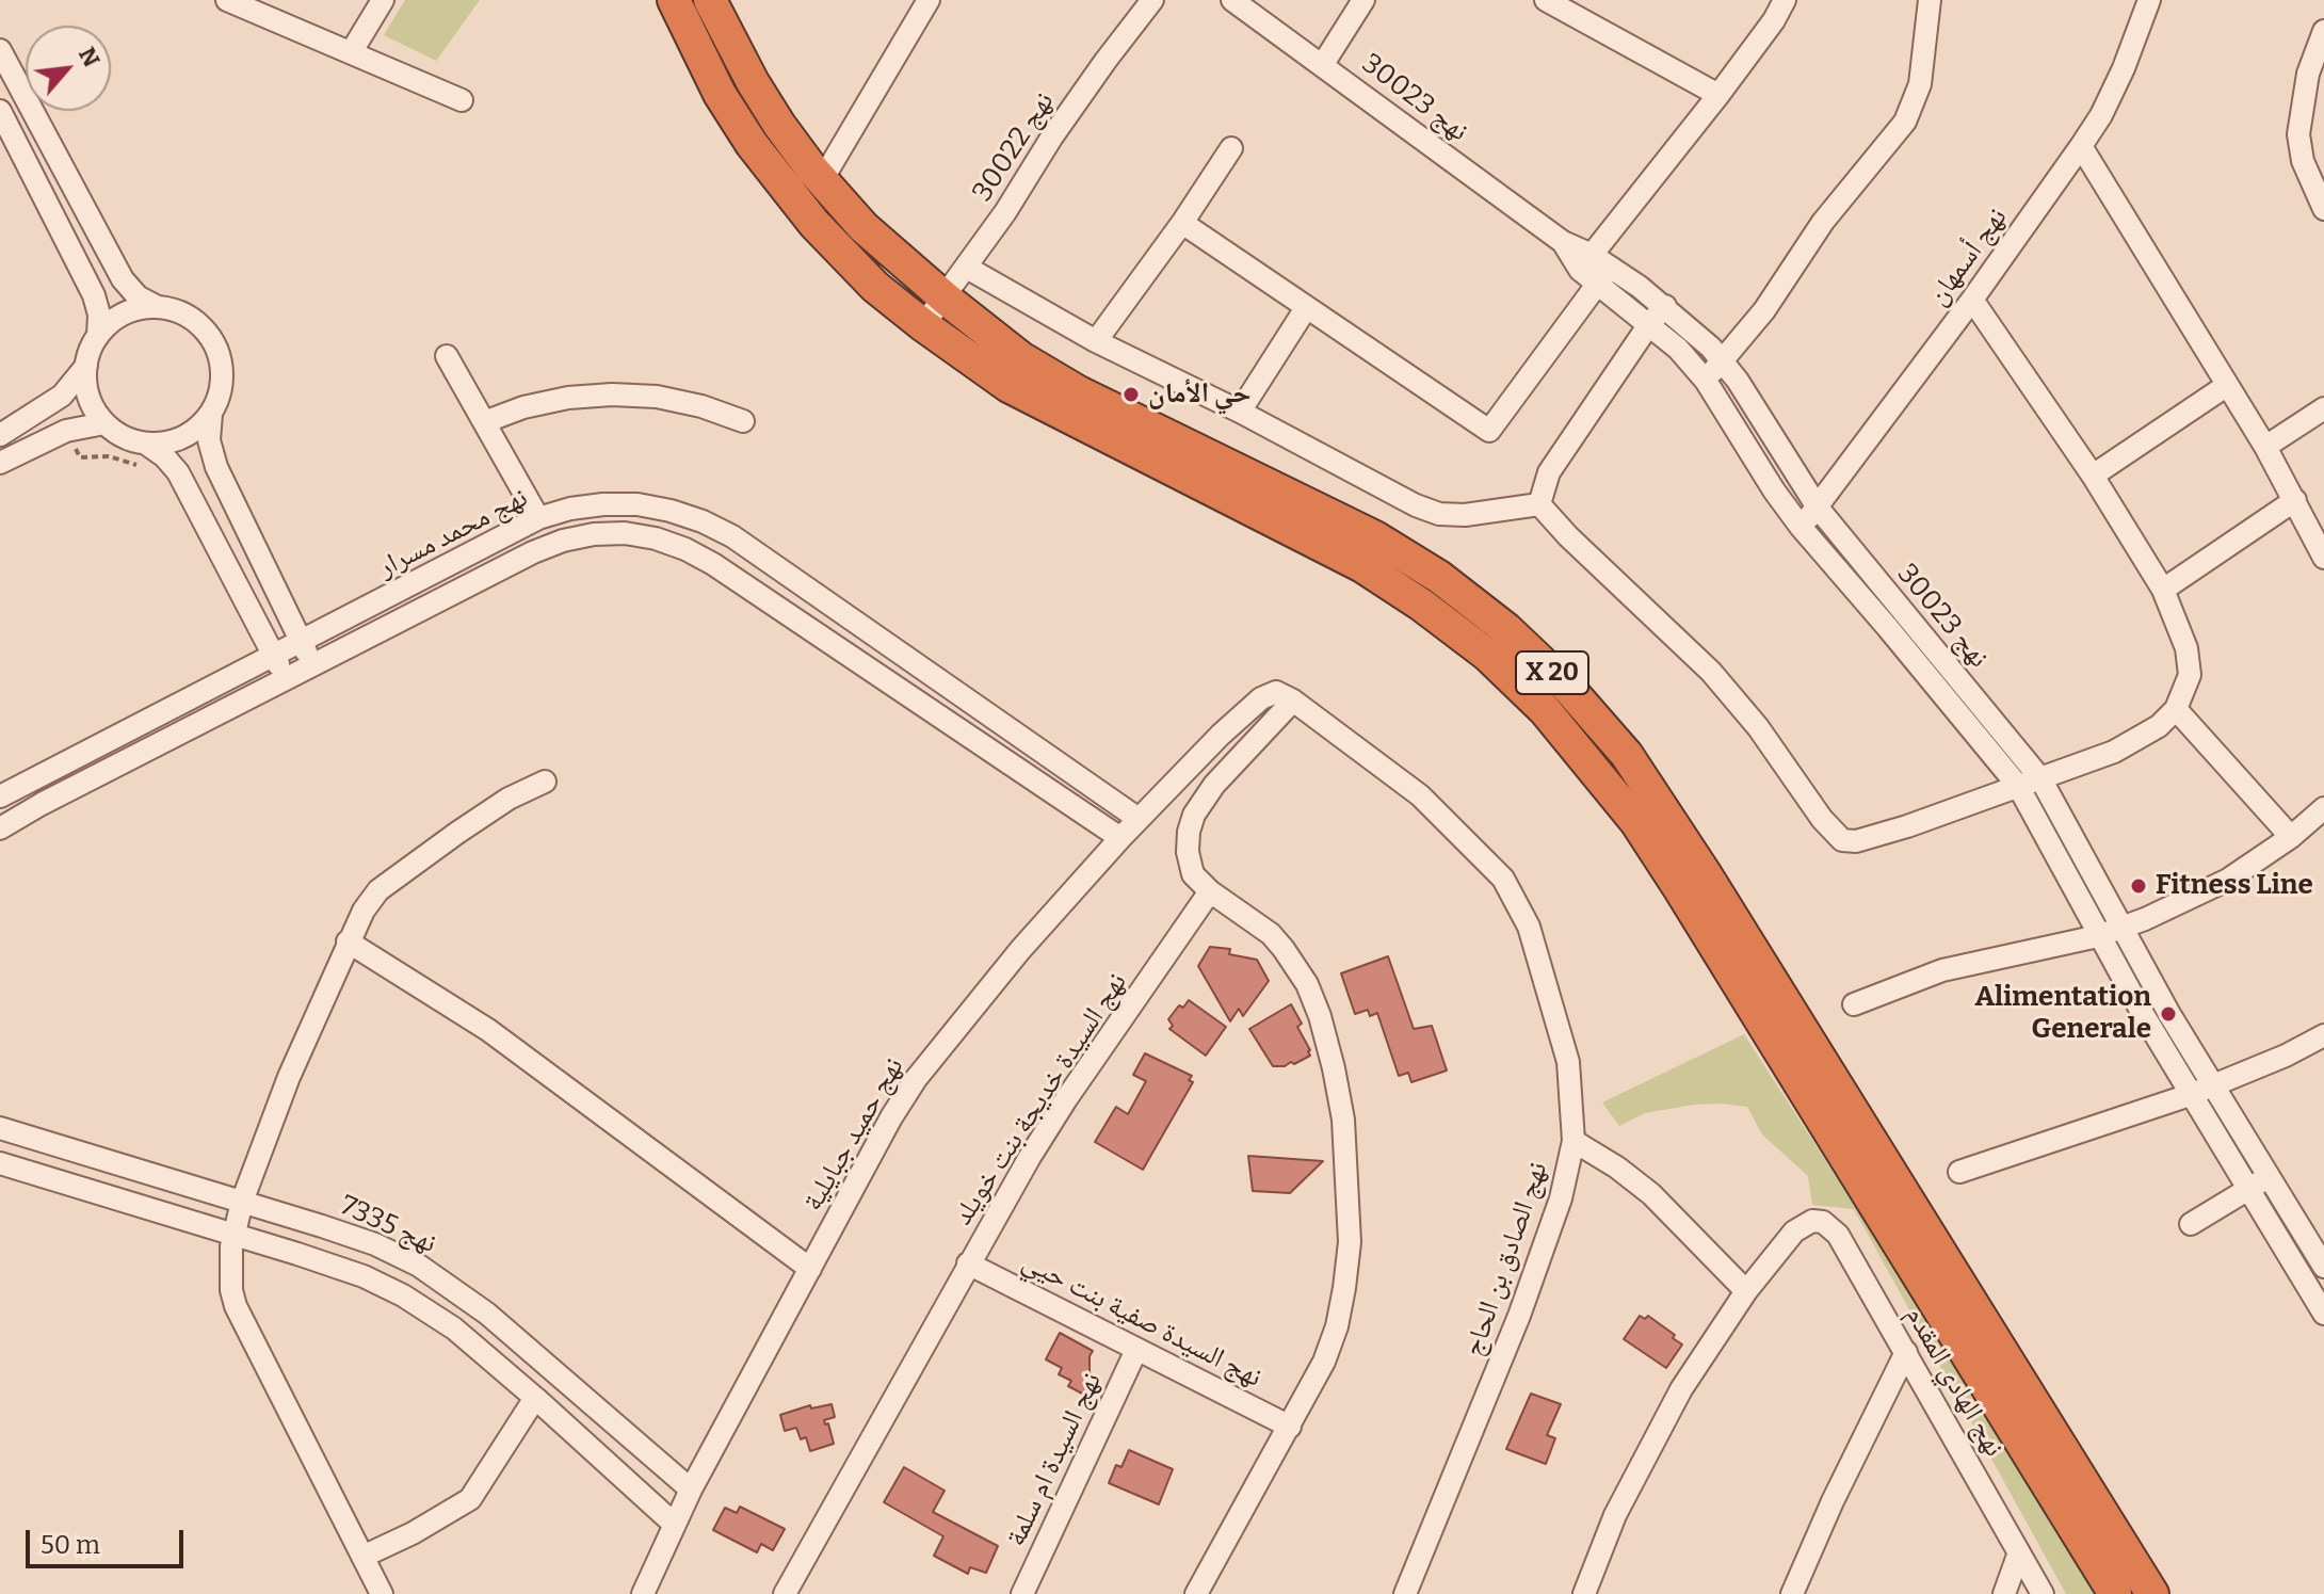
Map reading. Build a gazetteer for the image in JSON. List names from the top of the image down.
{
  "streets": {
    "highway": ["X 20"],
    "street": [
      "نهج 30023",
      "نهج 30022",
      "نهج أسمهان",
      "نهج محمد مسرار",
      "نهج السيدة خديجة بنت خويلد",
      "نهج حميد جبايلية",
      "نهج 7335",
      "نهج الصادق بن الحاج",
      "نهج السيدة صفية بنت حيي",
      "نهج الهادي المقدم",
      "نهج السيدة ام سلمة"
    ]
  },
  "crossings": [
    ["نهج 30023", "نهج أسمهان"],
    ["نهج 30022", "X 20"],
    ["نهج محمد مسرار", "نهج حميد جبايلية"],
    ["نهج السيدة خديجة بنت خويلد", "نهج السيدة صفية بنت حيي"],
    ["نهج حميد جبايلية", "نهج 7335"],
    ["نهج حميد جبايلية", "نهج الصادق بن الحاج"],
    ["نهج السيدة صفية بنت حيي", "نهج السيدة ام سلمة"]
  ],
  "places": ["حي الأمان", "Fitness Line", "Alimentation Generale"],
  "scale_bar": "50 m",
  "north": "top right"
}
